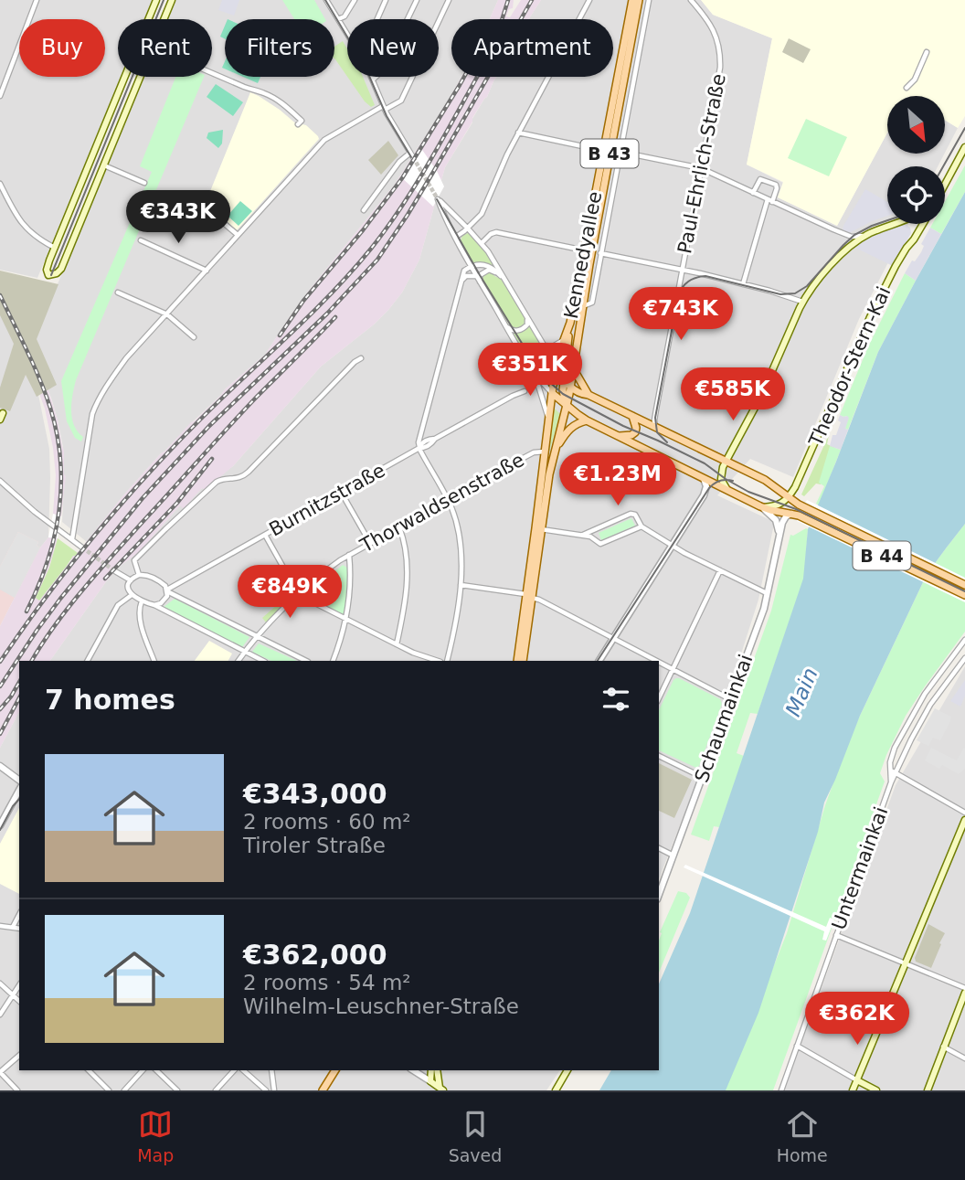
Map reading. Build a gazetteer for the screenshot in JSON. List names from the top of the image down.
{
  "streets": {
    "main road": [
      "B 43",
      "Kennedyallee",
      "Theodor-Stern-Kai",
      "B 44"
    ],
    "street": [
      "Paul-Ehrlich-Straße",
      "Burnitzstraße",
      "Thorwaldsenstraße",
      "Schaumainkai",
      "Untermainkai"
    ]
  },
  "crossings": [
    ["B 43", "Kennedyallee"],
    ["B 43", "B 44"],
    ["Paul-Ehrlich-Straße", "B 44"],
    ["Kennedyallee", "Thorwaldsenstraße"],
    ["Kennedyallee", "B 44"],
    ["Theodor-Stern-Kai", "B 44"],
    ["B 44", "Schaumainkai"]
  ],
  "water": ["Main"],
  "north": "bottom right",
  "page": {
    "chip": [
      "Buy",
      "Rent",
      "Filters",
      "New",
      "Apartment"
    ],
    "price": [
      "€343K",
      "€743K",
      "€351K",
      "€585K",
      "€1.23M",
      "€849K",
      "€362K"
    ],
    "heading": "7 homes",
    "list": [
      {
        "name": "€343,000",
        "note": "2 rooms · 60 m² · Tiroler Straße"
      },
      {
        "name": "€362,000",
        "note": "2 rooms · 54 m² · Wilhelm-Leuschner-Straße"
      }
    ],
    "tabs": ["Map", "Saved", "Home"]
  }
}
